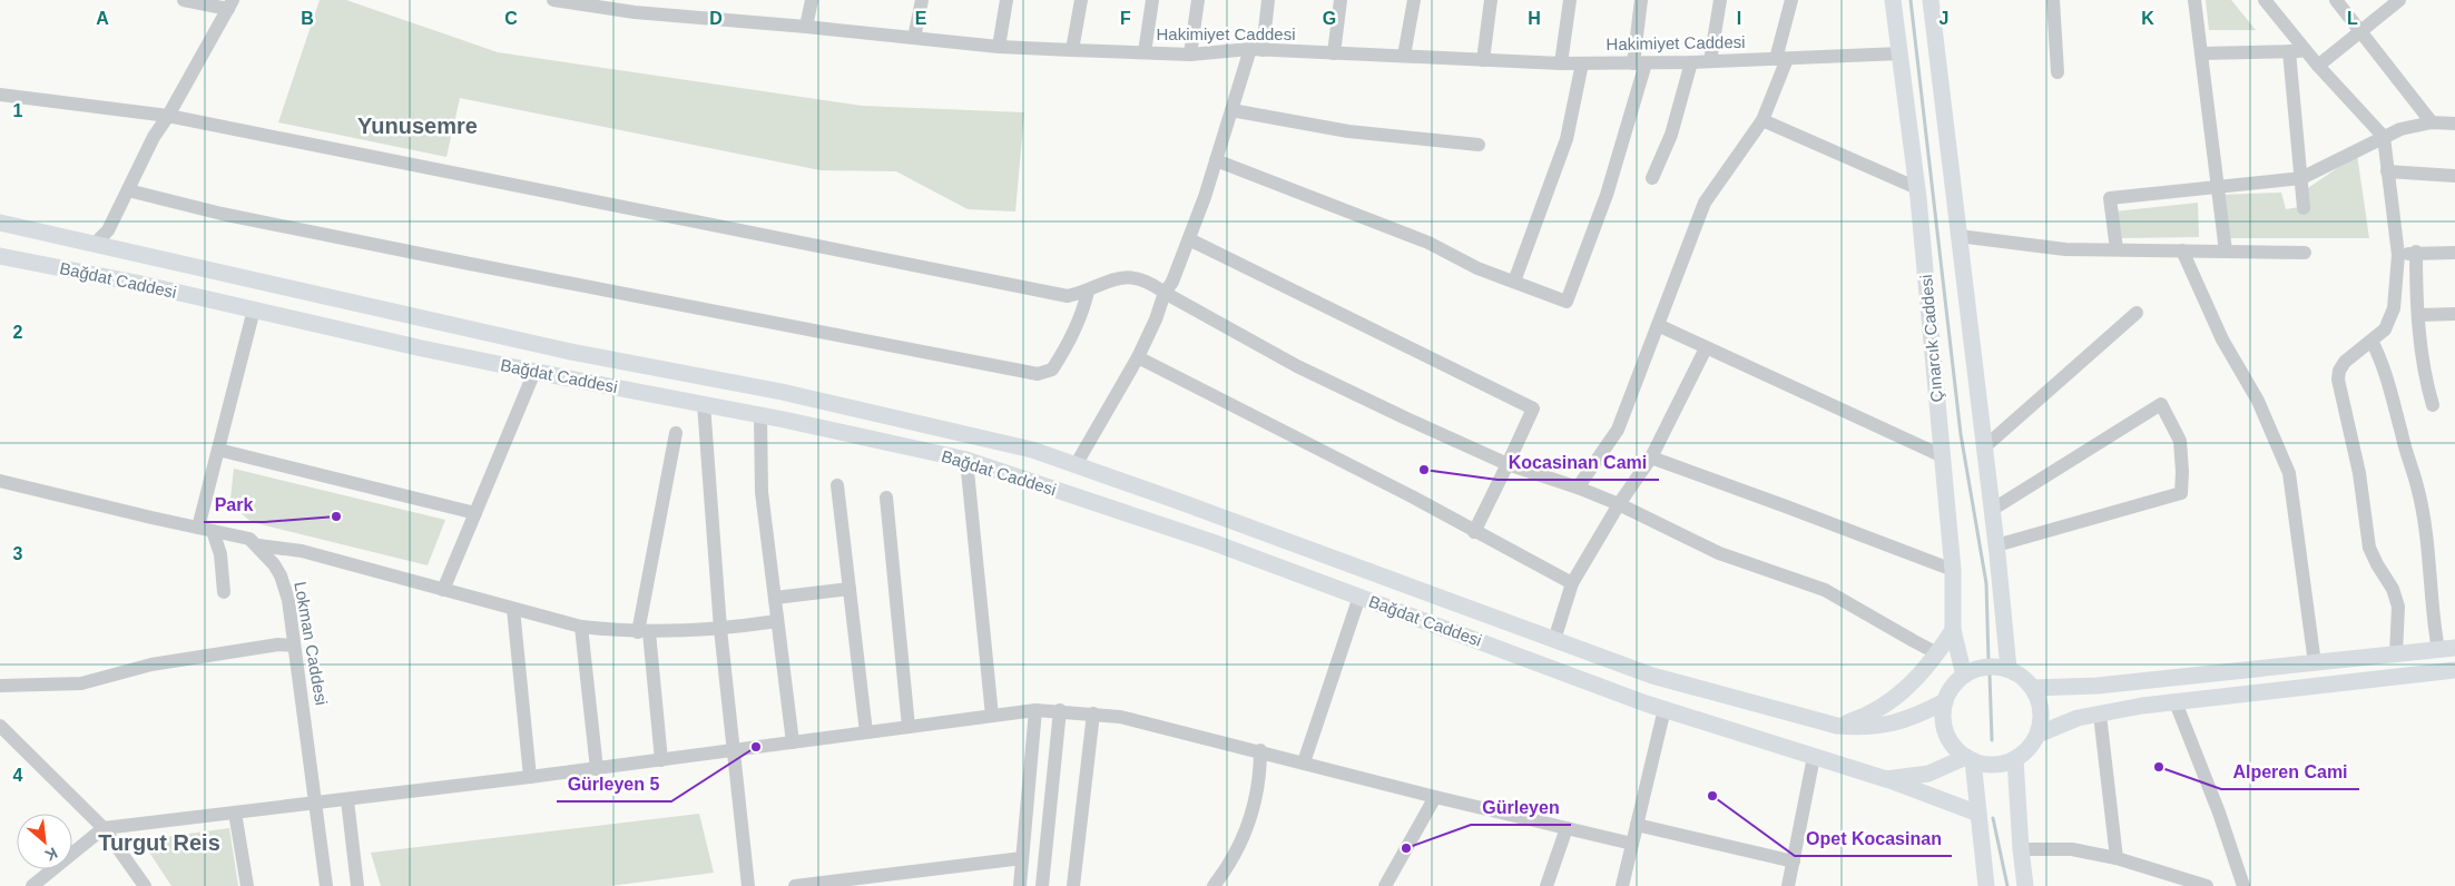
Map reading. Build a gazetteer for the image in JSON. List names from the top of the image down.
{
  "streets": {
    "main road": ["Bağdat Caddesi", "Çınarcık Caddesi"],
    "street": ["Hakimiyet Caddesi", "Lokman Caddesi"]
  },
  "crossings": [
    ["Hakimiyet Caddesi", "Çınarcık Caddesi"],
    ["Bağdat Caddesi", "Çınarcık Caddesi"]
  ],
  "districts": ["Yunusemre", "Turgut Reis"],
  "places": [
    "Kocasinan Cami",
    "Park",
    "Gürleyen 5",
    "Alperen Cami",
    "Opet Kocasinan",
    "Gürleyen"
  ],
  "north": "bottom right",
  "grid": {
    "columns": [
      "A",
      "B",
      "C",
      "D",
      "E",
      "F",
      "G",
      "H",
      "I",
      "J",
      "K",
      "L"
    ],
    "rows": [
      "1",
      "2",
      "3",
      "4"
    ]
  }
}
